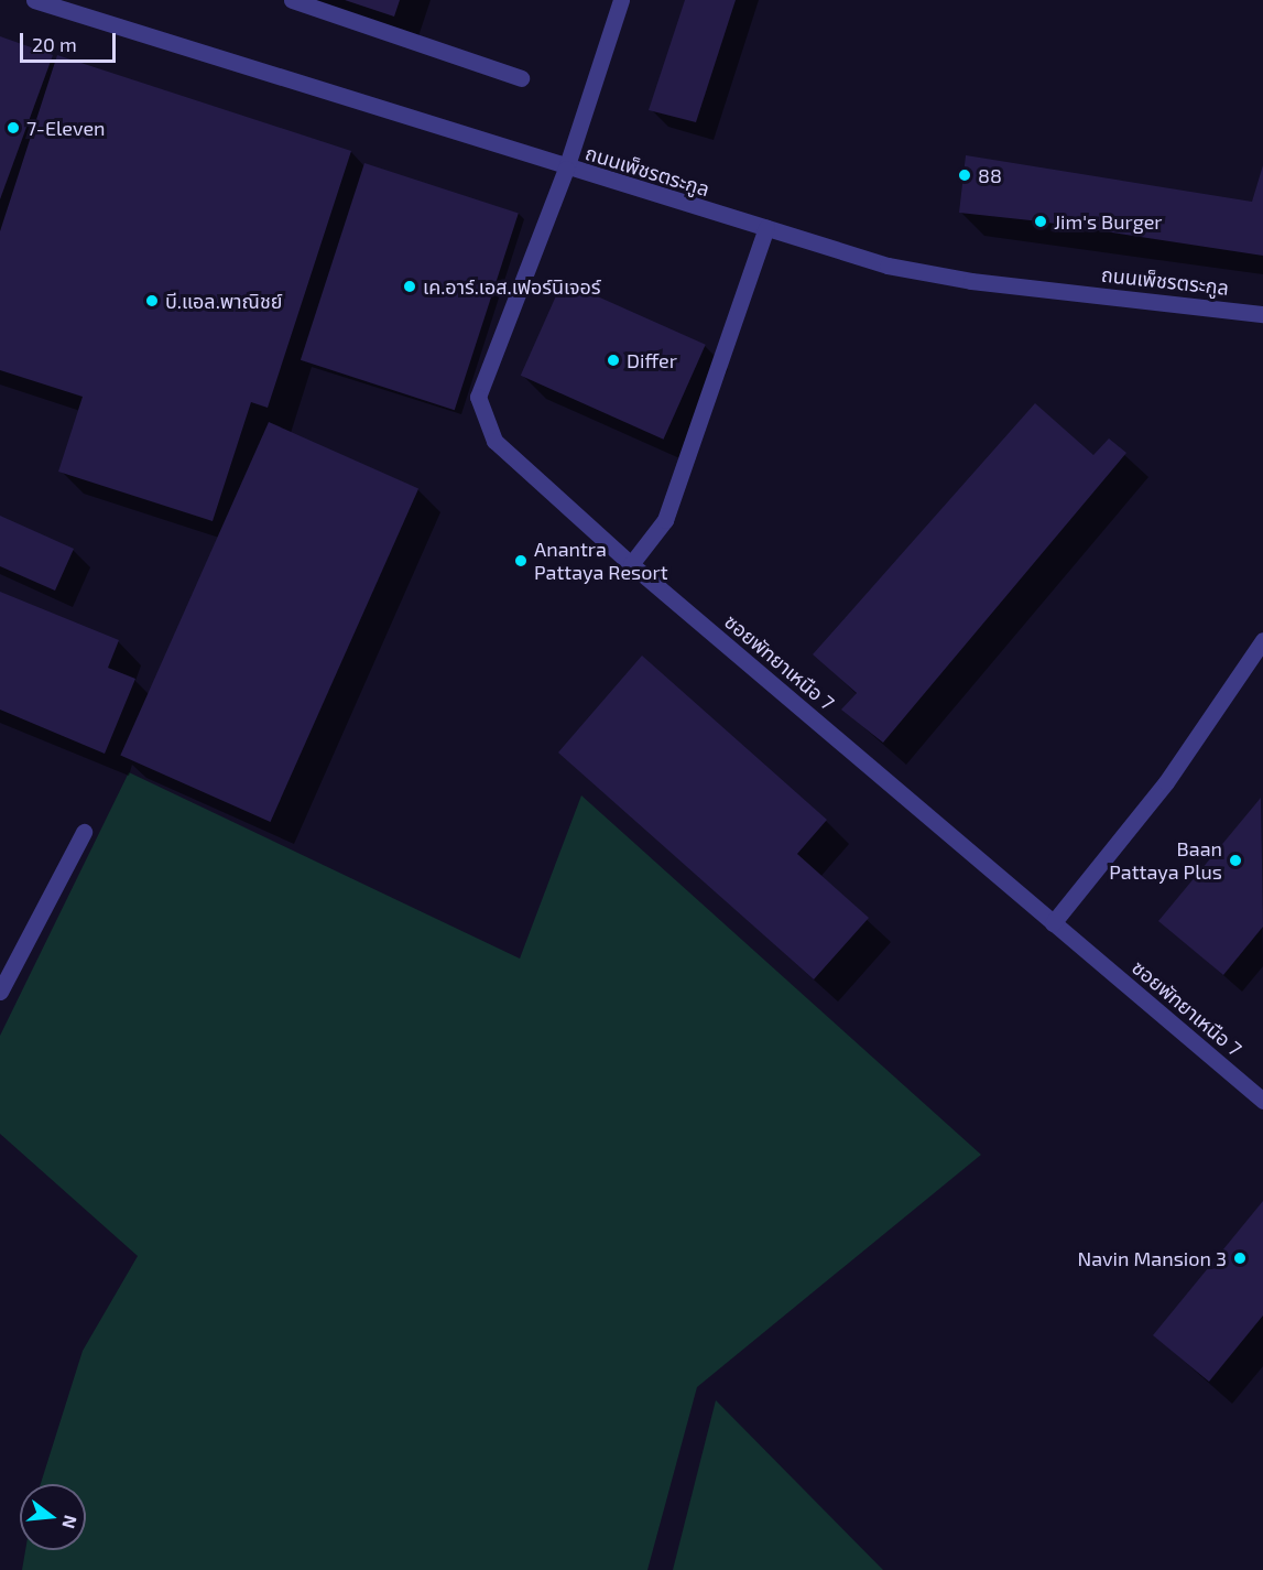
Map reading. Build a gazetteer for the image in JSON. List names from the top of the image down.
{
  "streets": {
    "street": ["ถนนเพ็ชรตระกูล", "ซอยพัทยาเหนือ 7"]
  },
  "crossings": [
    ["ถนนเพ็ชรตระกูล", "ซอยพัทยาเหนือ 7"]
  ],
  "places": [
    "7-Eleven",
    "88",
    "Jim's Burger",
    "เค.อาร์.เอส.เฟอร์นิเจอร์",
    "บี.แอล.พาณิชย์",
    "Differ",
    "Anantra Pattaya Resort",
    "Baan Pattaya Plus",
    "Navin Mansion 3"
  ],
  "scale_bar": "20 m",
  "north": "right"
}
